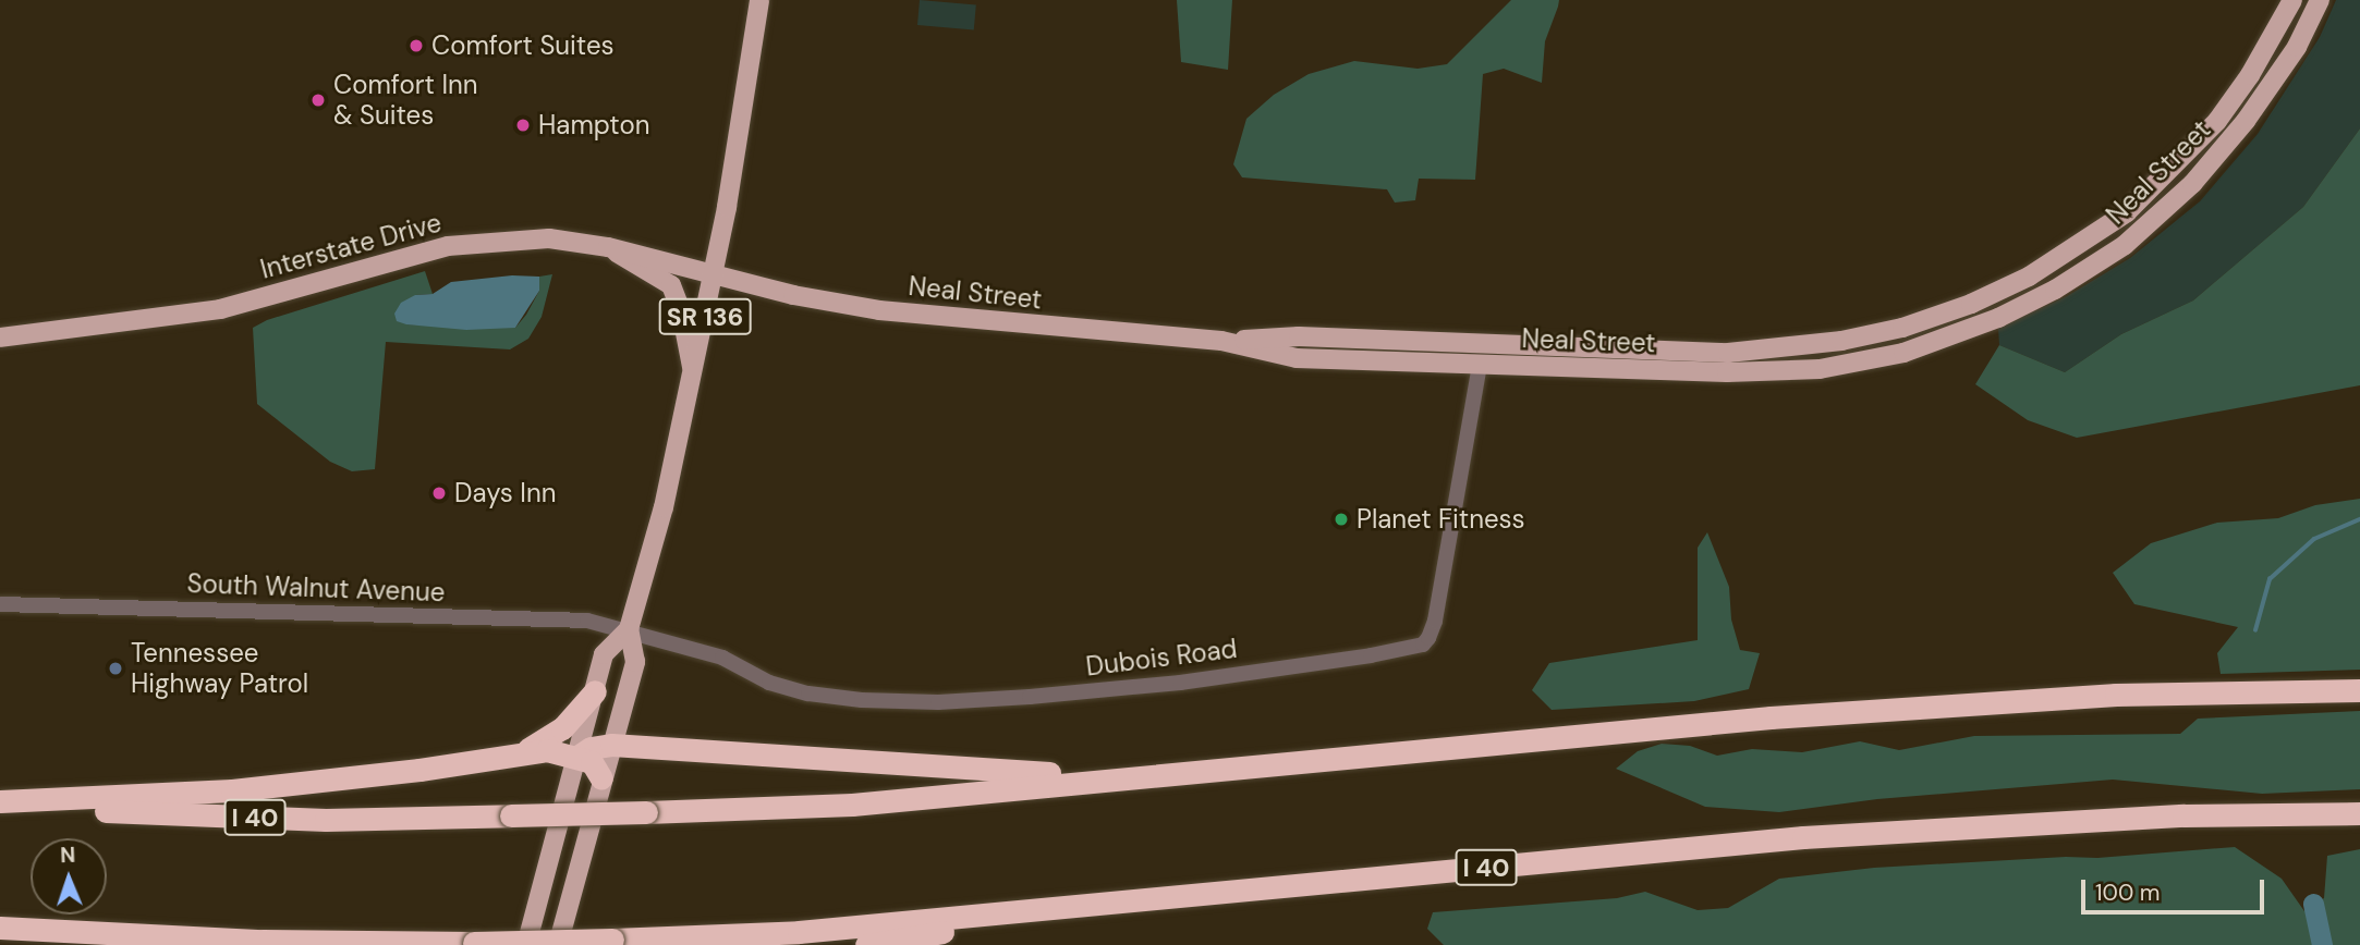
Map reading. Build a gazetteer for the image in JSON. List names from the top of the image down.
{
  "streets": {
    "highway": ["I 40"],
    "main road": ["Neal Street", "Interstate Drive", "SR 136"],
    "street": ["South Walnut Avenue", "Dubois Road"]
  },
  "crossings": [
    ["Neal Street", "Interstate Drive"],
    ["Neal Street", "SR 136"],
    ["Neal Street", "Dubois Road"],
    ["Interstate Drive", "SR 136"],
    ["SR 136", "South Walnut Avenue"],
    ["SR 136", "Dubois Road"],
    ["South Walnut Avenue", "Dubois Road"]
  ],
  "places": [
    "Comfort Suites",
    "Comfort Inn & Suites",
    "Hampton",
    "Days Inn",
    "Planet Fitness",
    "Tennessee Highway Patrol"
  ],
  "scale_bar": "100 m",
  "north": "top"
}
